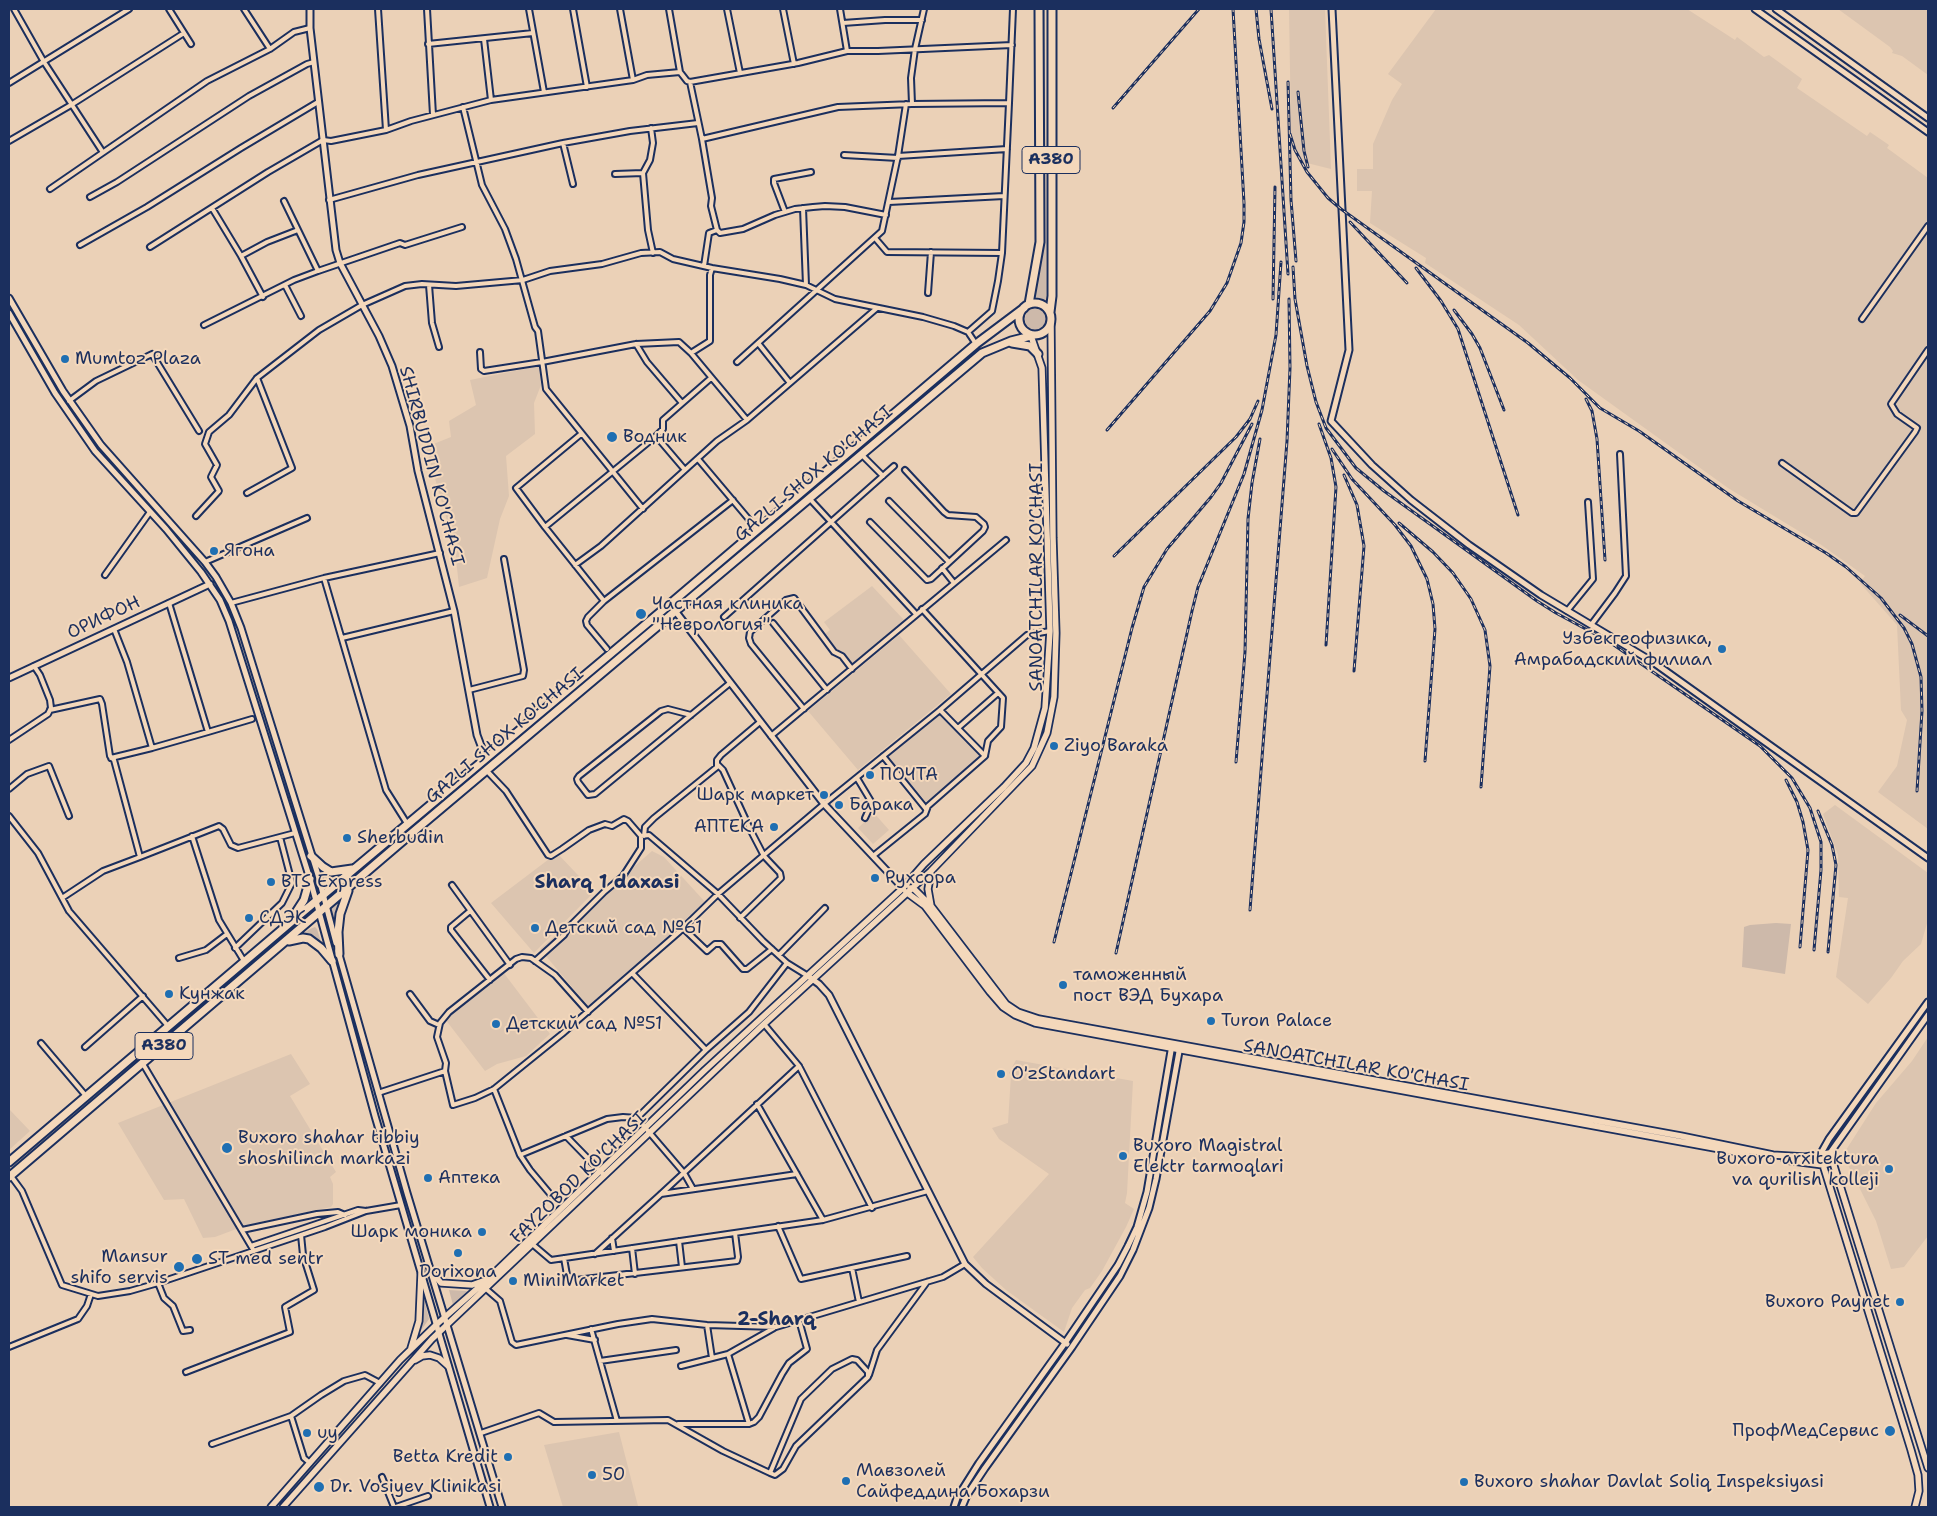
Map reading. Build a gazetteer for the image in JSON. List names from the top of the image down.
{
  "streets": {
    "highway": ["A380", "GAZLI SHOX KO'CHASI"],
    "main road": [
      "SHIRBUDDIN KO'CHASI",
      "SANOATCHILAR KO'CHASI",
      "ОРИФОН",
      "FAYZOBOD KO'CHASI"
    ]
  },
  "crossings": [
    ["A380", "GAZLI SHOX KO'CHASI"],
    ["A380", "SANOATCHILAR KO'CHASI"],
    ["SHIRBUDDIN KO'CHASI", "GAZLI SHOX KO'CHASI"],
    ["GAZLI SHOX KO'CHASI", "SANOATCHILAR KO'CHASI"],
    ["SANOATCHILAR KO'CHASI", "FAYZOBOD KO'CHASI"]
  ],
  "districts": ["Sharq 1 daxasi", "2-Sharq"],
  "places": [
    "Mumtoz Plaza",
    "Водник",
    "Ягона",
    "Частная клиника \"Неврология\"",
    "Узбекгеофизика, Амрабадский филиал",
    "Ziyo Baraka",
    "ПОЧТА",
    "Шарк маркет",
    "Барака",
    "АПТЕКА",
    "Sherbudin",
    "Рухсора",
    "BTS Express",
    "СДЭК",
    "Детский сад №61",
    "таможенный пост ВЭД Бухара",
    "Кунжак",
    "Turon Palace",
    "Детский сад №51",
    "O'zStandart",
    "Buxoro shahar tibbiy shoshilinch markazi",
    "Buxoro Magistral Elektr tarmoqlari",
    "Buxoro arxitektura va qurilish kolleji",
    "Аптека",
    "Шарк моника",
    "Dorixona",
    "ST med sentr",
    "Mansur shifo servis",
    "MiniMarket",
    "Buxoro Paynet",
    "ПрофМедСервис",
    "uy",
    "Betta Kredit",
    "50",
    "Мавзолей Сайфеддина Бохарзи",
    "Buxoro shahar Davlat Soliq Inspeksiyasi",
    "Dr. Vosiyev Klinikasi"
  ]
}
